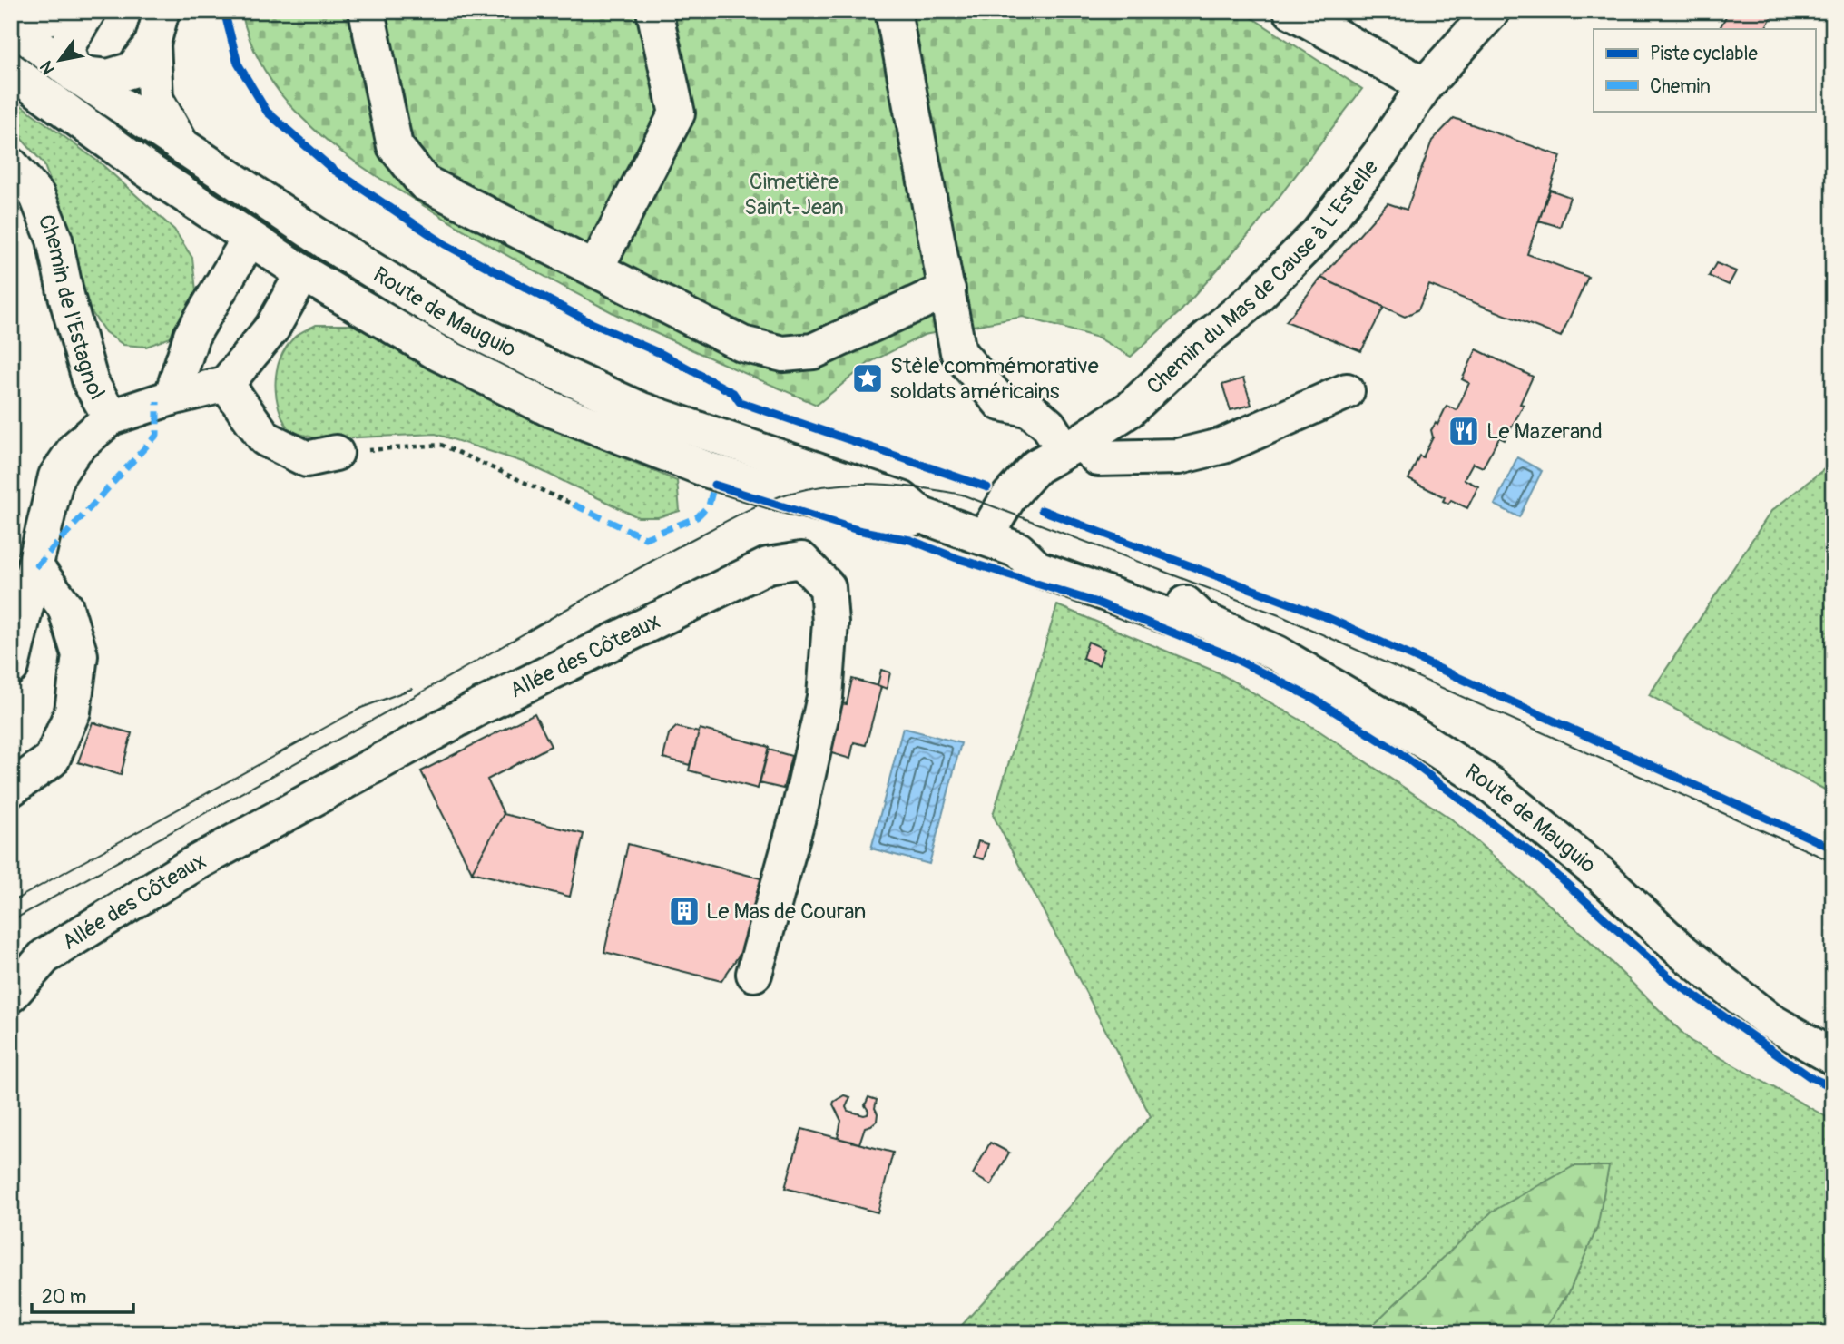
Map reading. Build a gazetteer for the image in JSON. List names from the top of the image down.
{
  "streets": {
    "street": [
      "Chemin du Mas de Cause à L'Estelle",
      "Chemin de l'Estagnol",
      "Route de Mauguio",
      "Allée des Côteaux"
    ]
  },
  "crossings": [
    ["Chemin du Mas de Cause à L'Estelle", "Route de Mauguio"]
  ],
  "parks": ["Cimetière Saint-Jean"],
  "places": {
    "place": ["Stèle commémorative soldats américains"],
    "restaurant": ["Le Mazerand"],
    "building": ["Le Mas de Couran"]
  },
  "legend": ["Piste cyclable", "Chemin"],
  "scale_bar": "20 m",
  "north": "bottom left"
}
